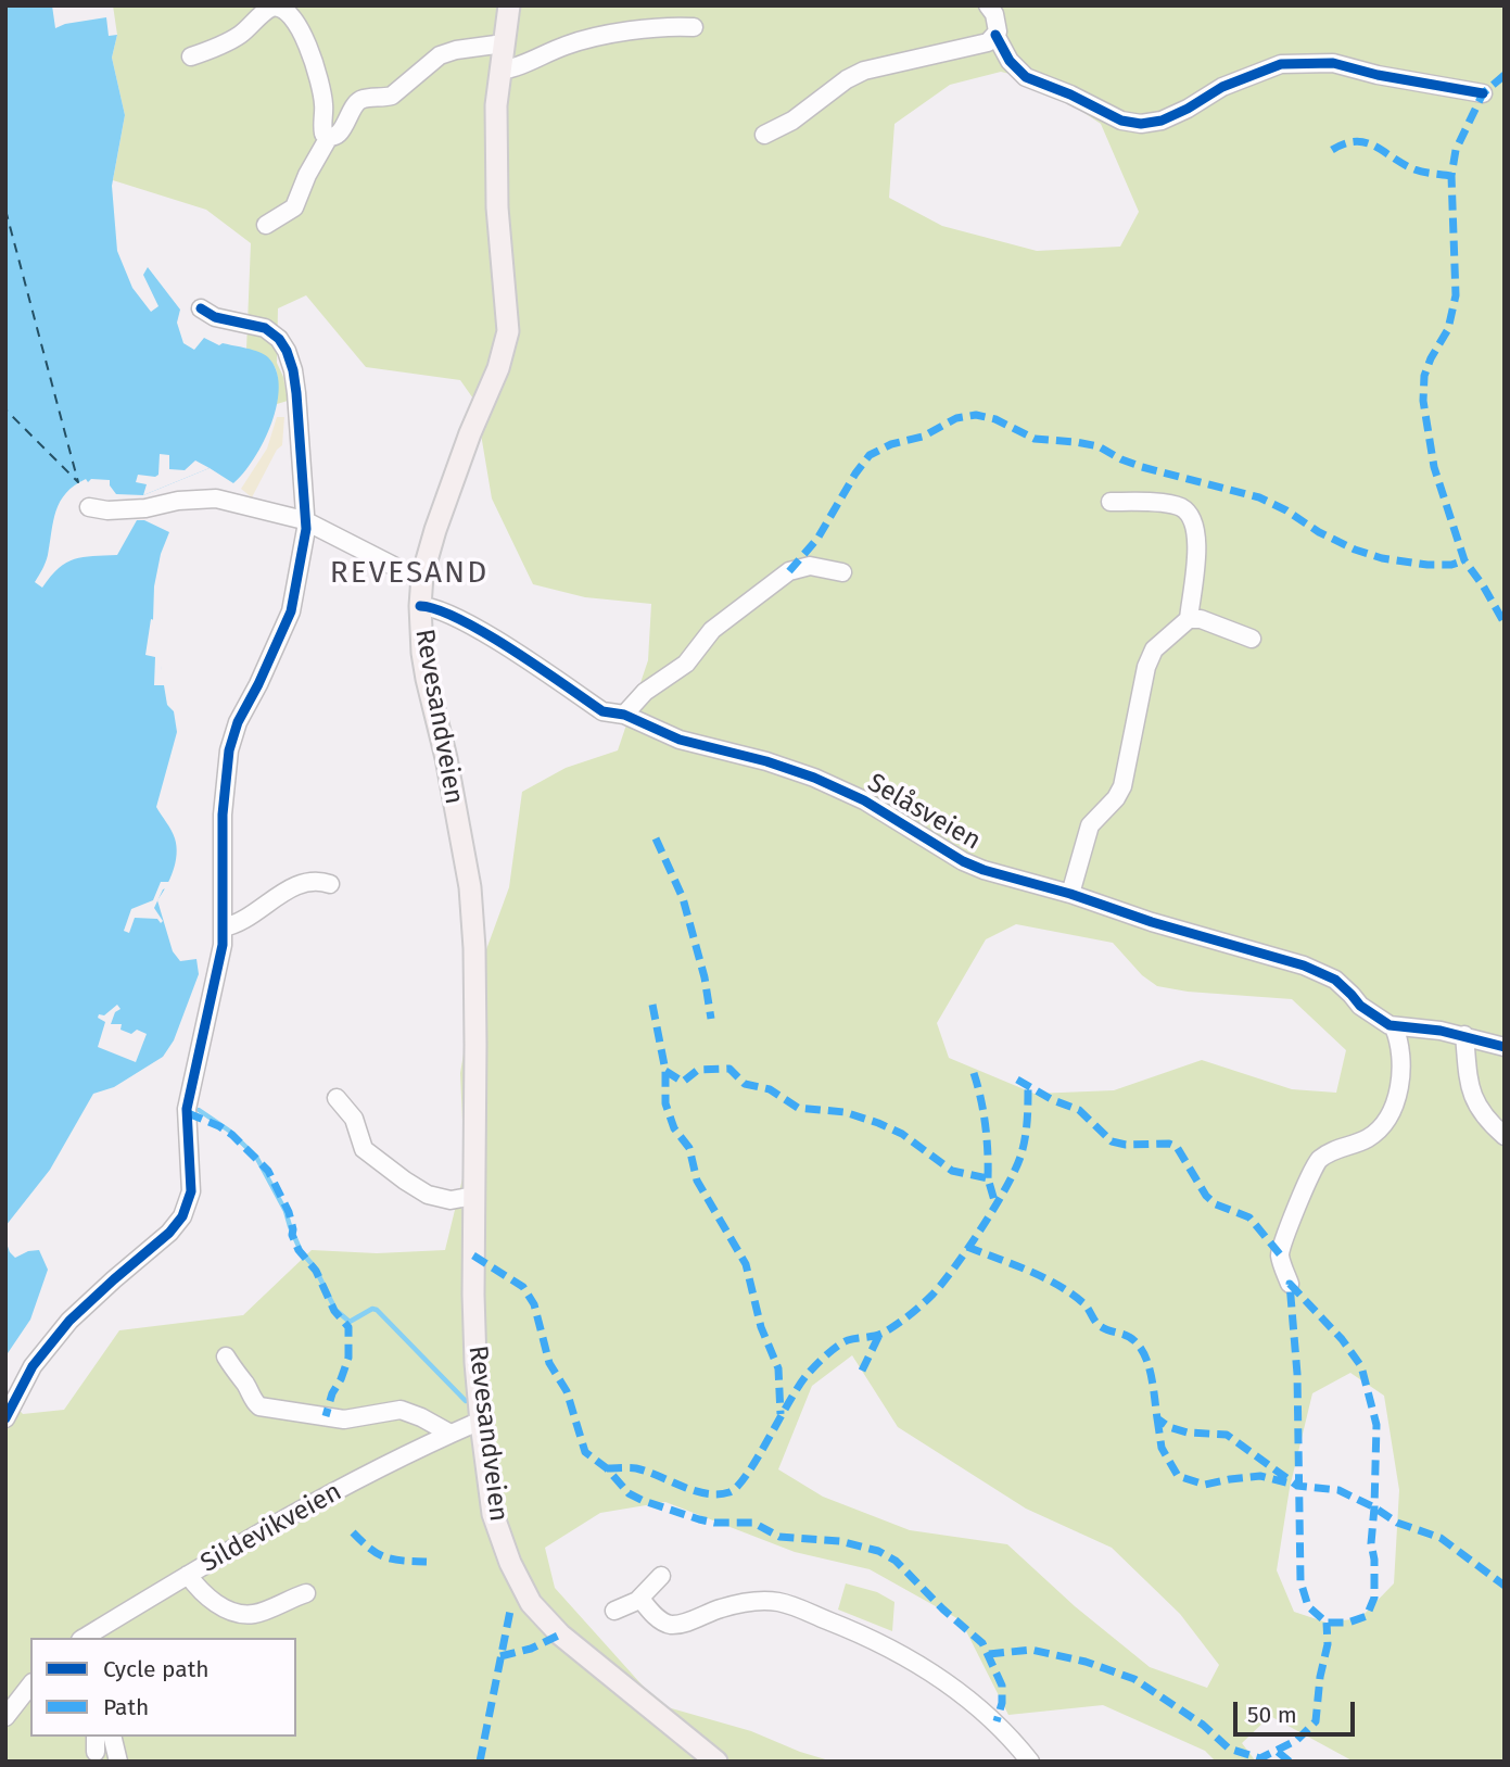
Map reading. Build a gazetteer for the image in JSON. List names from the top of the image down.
{
  "streets": {
    "main road": ["Revesandveien"],
    "street": ["Selåsveien", "Sildevikveien"]
  },
  "crossings": [
    ["Revesandveien", "Selåsveien"],
    ["Revesandveien", "Sildevikveien"]
  ],
  "districts": ["REVESAND"],
  "legend": ["Cycle path", "Path"],
  "scale_bar": "50 m"
}
